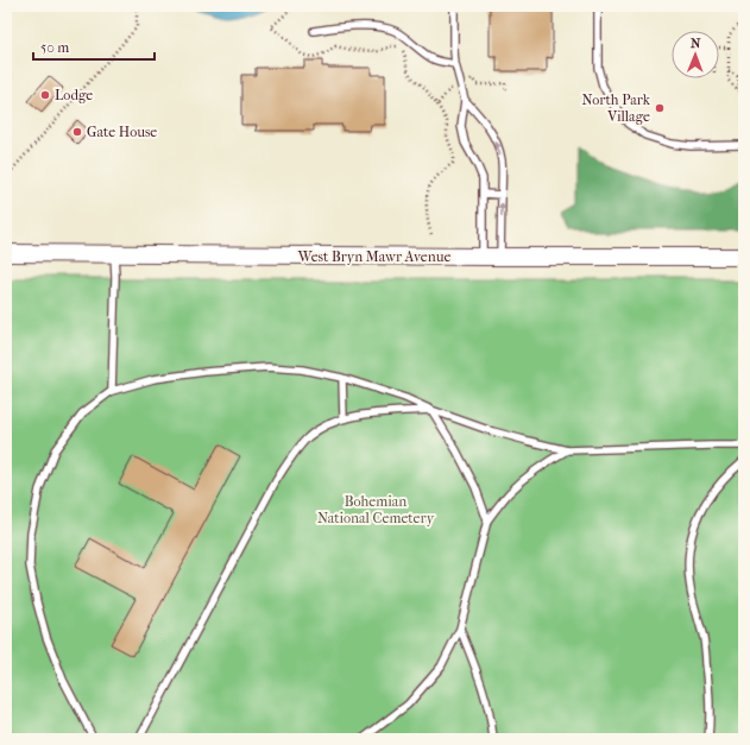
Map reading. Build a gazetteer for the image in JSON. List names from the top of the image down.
{
  "streets": {
    "street": ["West Bryn Mawr Avenue"]
  },
  "parks": ["Bohemian National Cemetery"],
  "places": ["Lodge", "North Park Village", "Gate House"],
  "scale_bar": "50 m",
  "north": "top"
}
